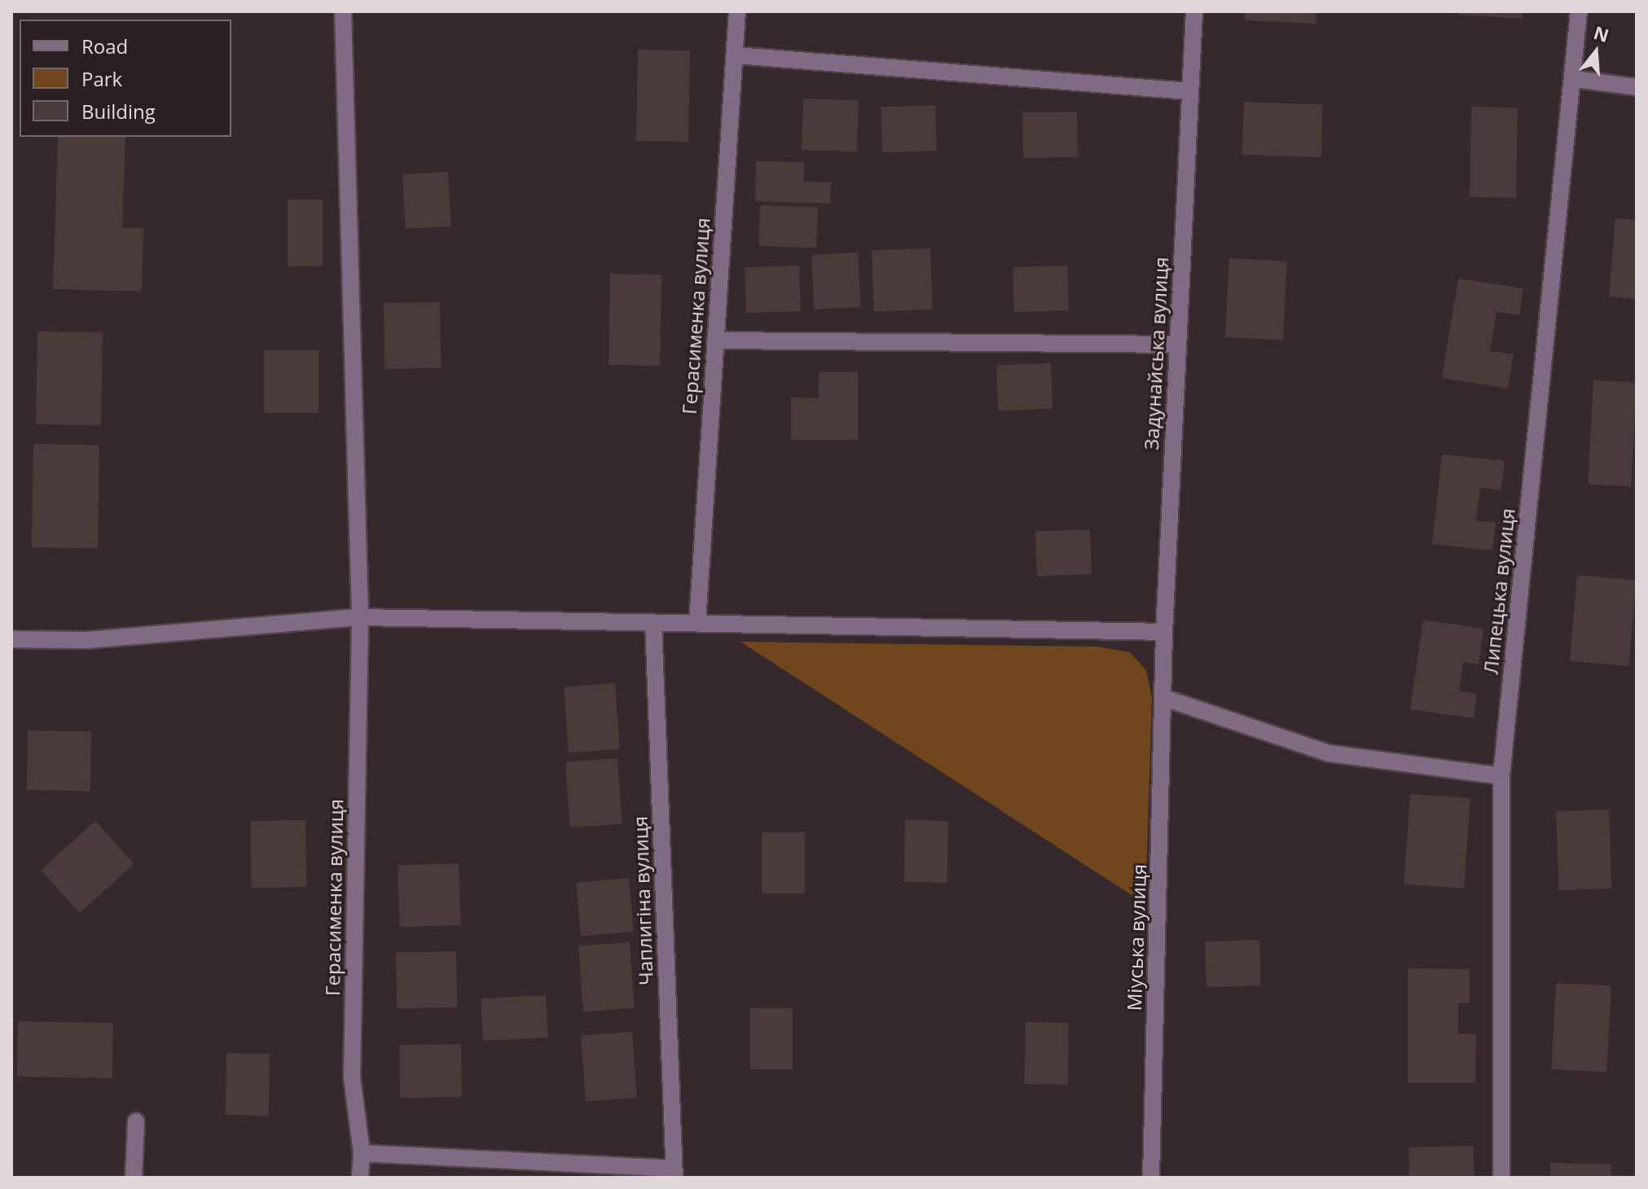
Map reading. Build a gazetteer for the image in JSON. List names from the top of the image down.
{
  "streets": {
    "street": [
      "Герасименка вулиця",
      "Задунайська вулиця",
      "Липецька вулиця",
      "Чаплигіна вулиця",
      "Міуська вулиця"
    ]
  },
  "crossings": [
    ["Задунайська вулиця", "Міуська вулиця"]
  ],
  "legend": ["Road", "Park", "Building"],
  "north": "top"
}
